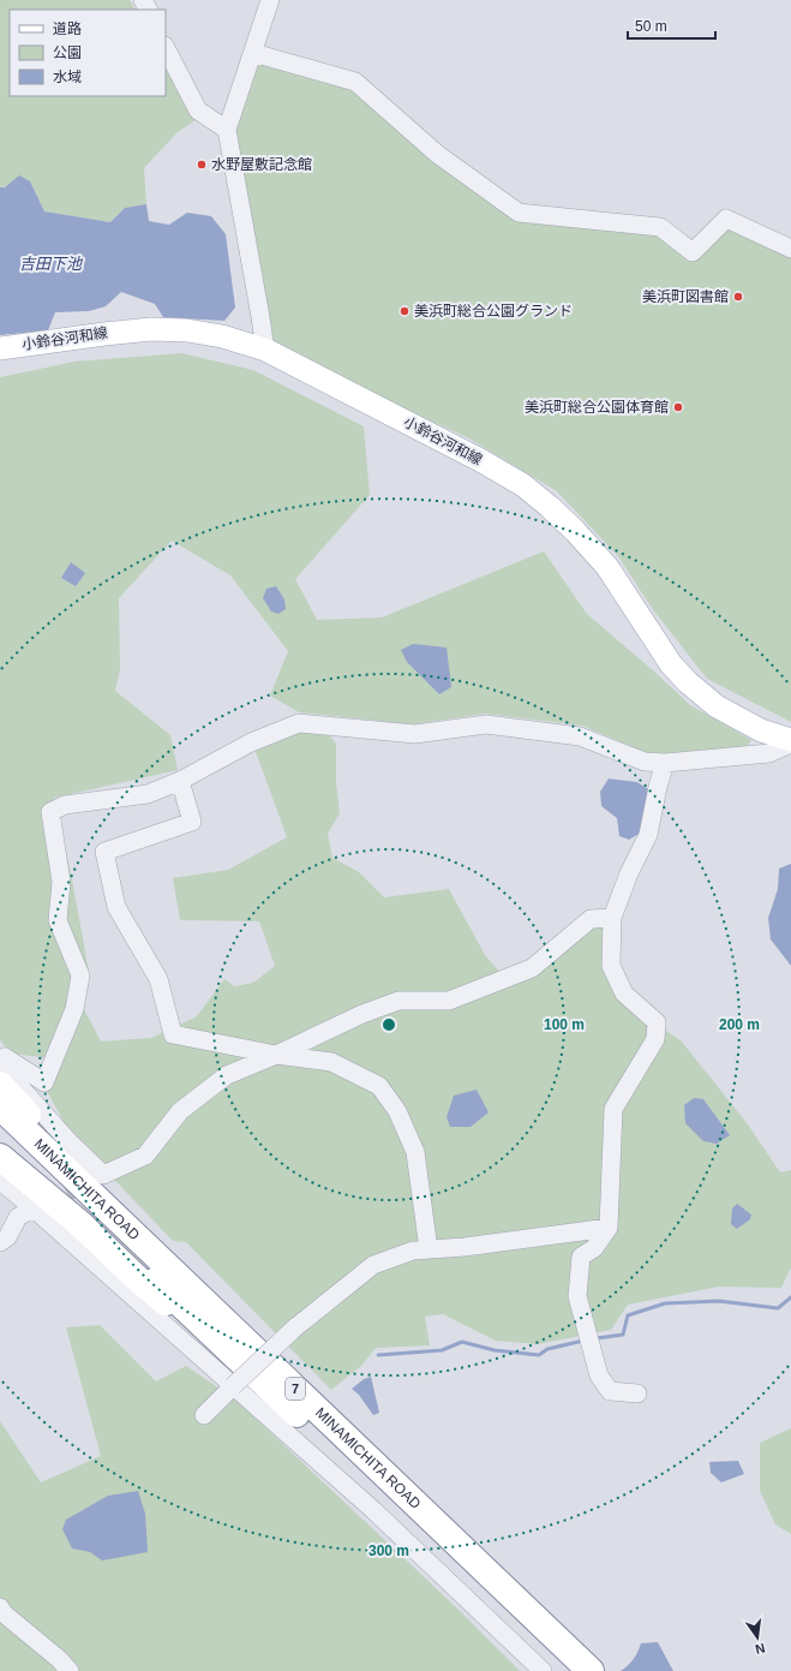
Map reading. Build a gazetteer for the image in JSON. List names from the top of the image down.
{
  "streets": {
    "highway": ["MINAMICHITA ROAD", "7"],
    "main road": ["小鈴谷河和線"]
  },
  "water": ["吉田下池"],
  "places": [
    "水野屋敷記念館",
    "美浜町図書館",
    "美浜町総合公園グランド",
    "美浜町総合公園体育館"
  ],
  "legend": ["道路", "公園", "水域"],
  "scale_bar": "50 m",
  "north": "bottom",
  "rings": ["100 m", "200 m", "300 m"]
}
